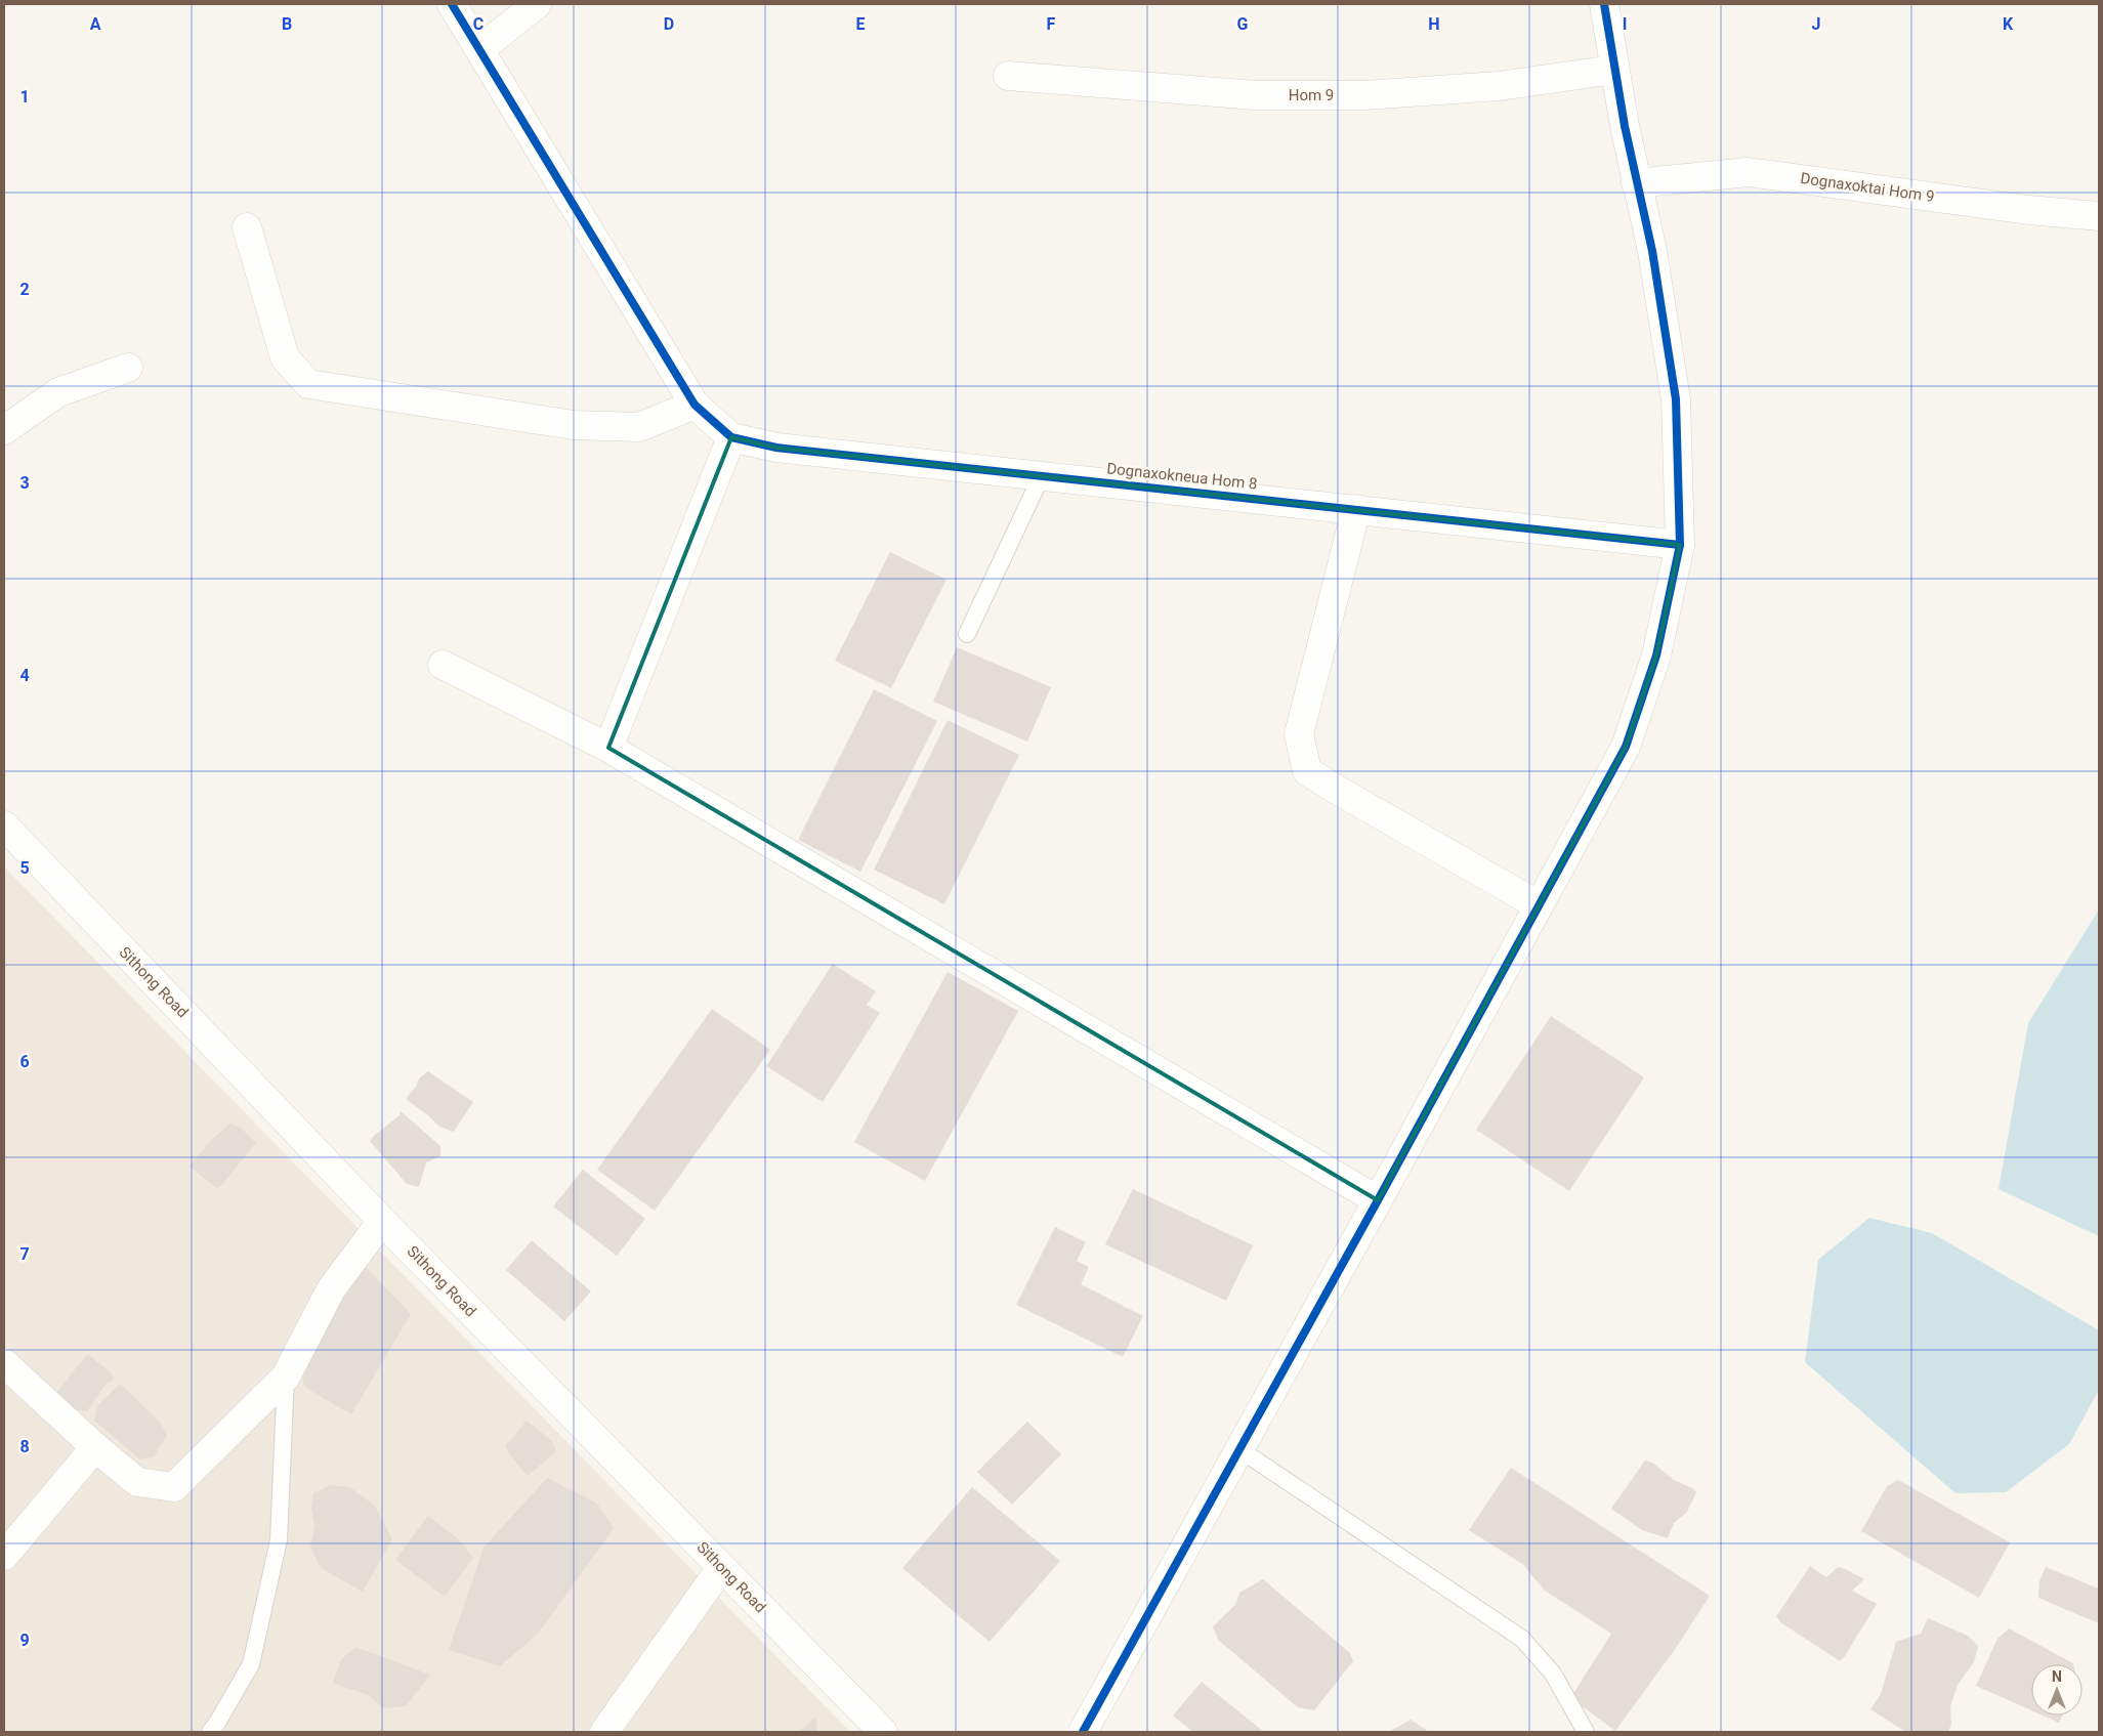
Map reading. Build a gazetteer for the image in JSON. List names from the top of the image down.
{
  "streets": {
    "street": [
      "Hom 9",
      "Dognaxoktai Hom 9",
      "Dognaxokneua Hom 8",
      "Sithong Road"
    ]
  },
  "north": "top",
  "grid": {
    "columns": [
      "A",
      "B",
      "C",
      "D",
      "E",
      "F",
      "G",
      "H",
      "I",
      "J",
      "K"
    ],
    "rows": [
      "1",
      "2",
      "3",
      "4",
      "5",
      "6",
      "7",
      "8",
      "9"
    ]
  }
}
